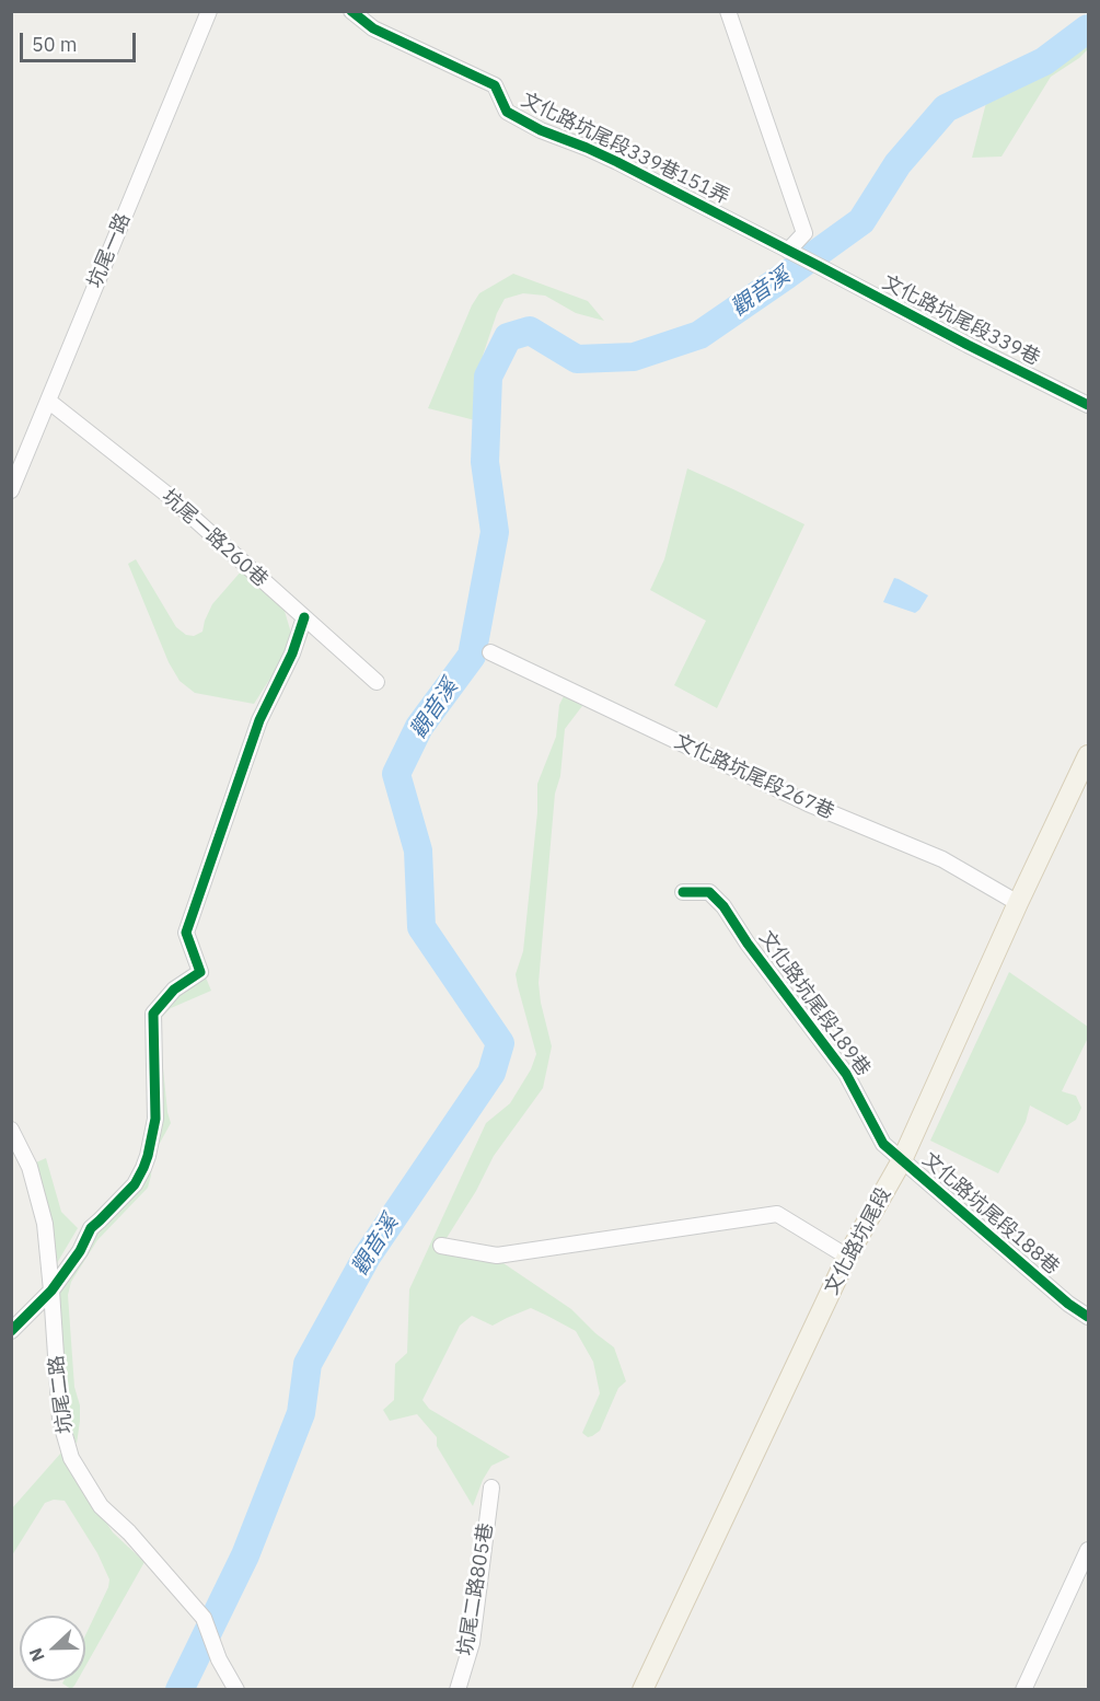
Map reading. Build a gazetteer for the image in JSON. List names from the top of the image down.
{
  "streets": {
    "main road": ["文化路坑尾段"],
    "street": [
      "文化路坑尾段339巷151弄",
      "坑尾一路",
      "文化路坑尾段339巷",
      "坑尾一路260巷",
      "文化路坑尾段267巷",
      "文化路坑尾段189巷",
      "文化路坑尾段188巷",
      "坑尾二路",
      "坑尾二路805巷"
    ]
  },
  "crossings": [
    ["文化路坑尾段339巷151弄", "文化路坑尾段339巷"],
    ["坑尾一路", "坑尾一路260巷"],
    ["文化路坑尾段267巷", "文化路坑尾段"],
    ["文化路坑尾段189巷", "文化路坑尾段188巷"],
    ["文化路坑尾段189巷", "文化路坑尾段"],
    ["文化路坑尾段188巷", "文化路坑尾段"]
  ],
  "water": ["觀音溪"],
  "scale_bar": "50 m",
  "north": "left"
}
